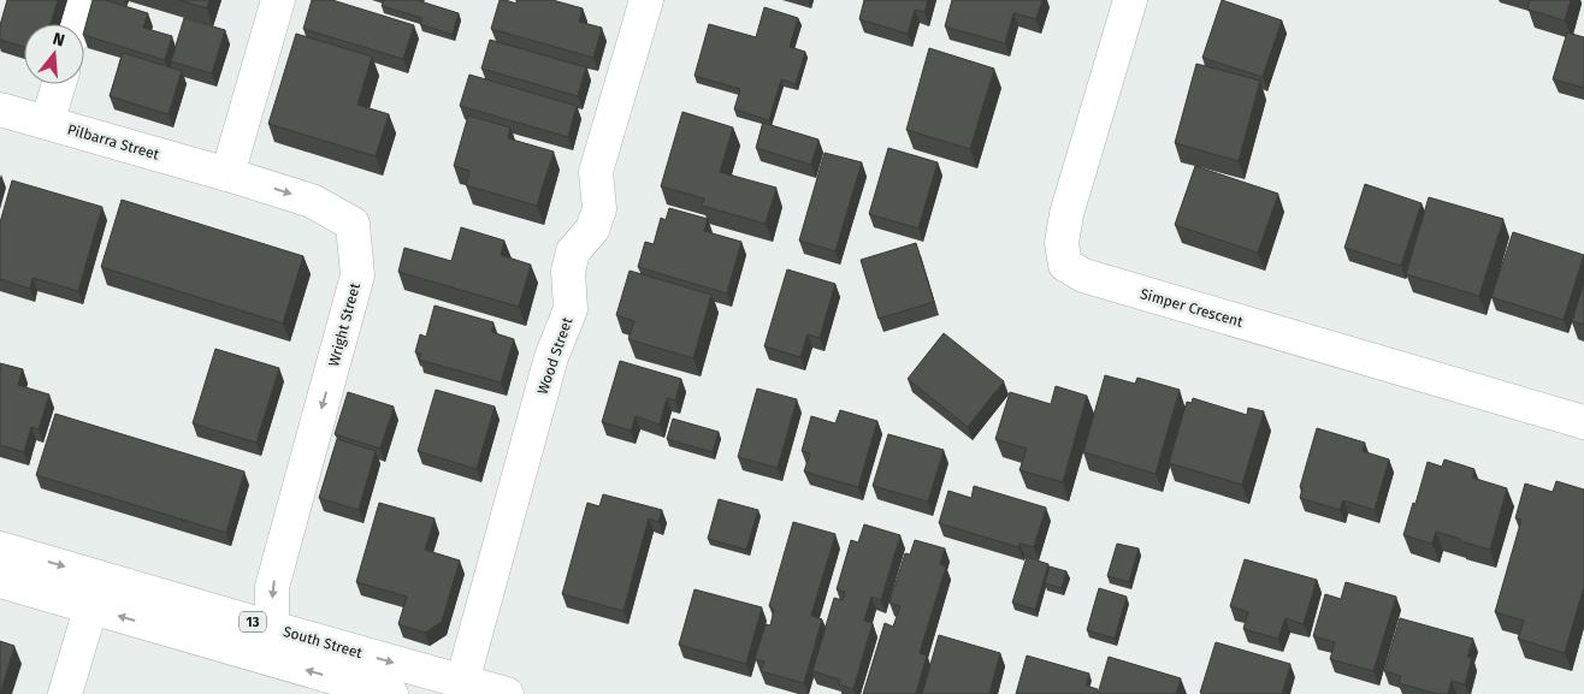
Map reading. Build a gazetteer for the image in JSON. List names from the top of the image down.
{
  "streets": {
    "street": [
      "Pilbarra Street",
      "Simper Crescent",
      "Wright Street",
      "Wood Street",
      "13",
      "South Street"
    ]
  },
  "crossings": [
    ["Pilbarra Street", "Wright Street"],
    ["Wright Street", "South Street"],
    ["Wood Street", "South Street"]
  ],
  "one_way": ["Wright Street"],
  "north": "top"
}
